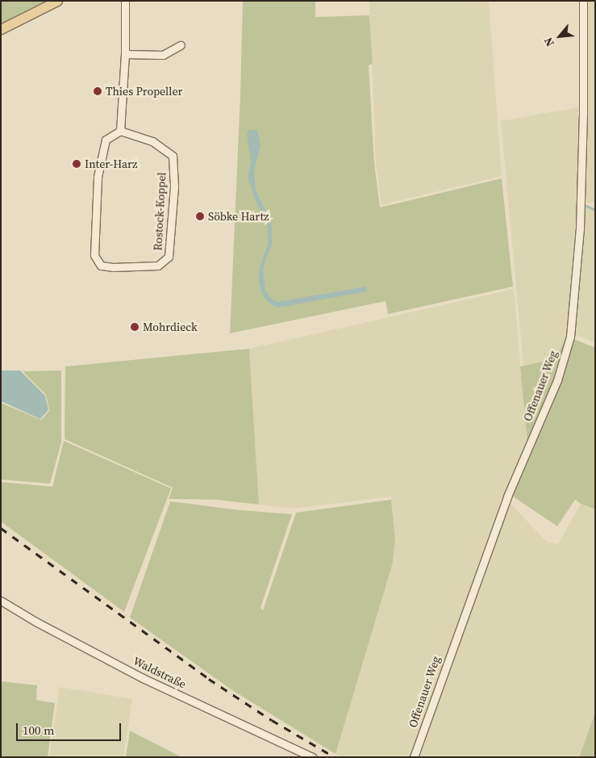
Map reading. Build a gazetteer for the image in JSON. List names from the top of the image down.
{
  "streets": {
    "street": ["Rostock-Koppel", "Offenauer Weg", "Waldstraße"]
  },
  "places": [
    "Thies Propeller",
    "Inter-Harz",
    "Söbke Hartz",
    "Mohrdieck"
  ],
  "scale_bar": "100 m",
  "north": "bottom left"
}
